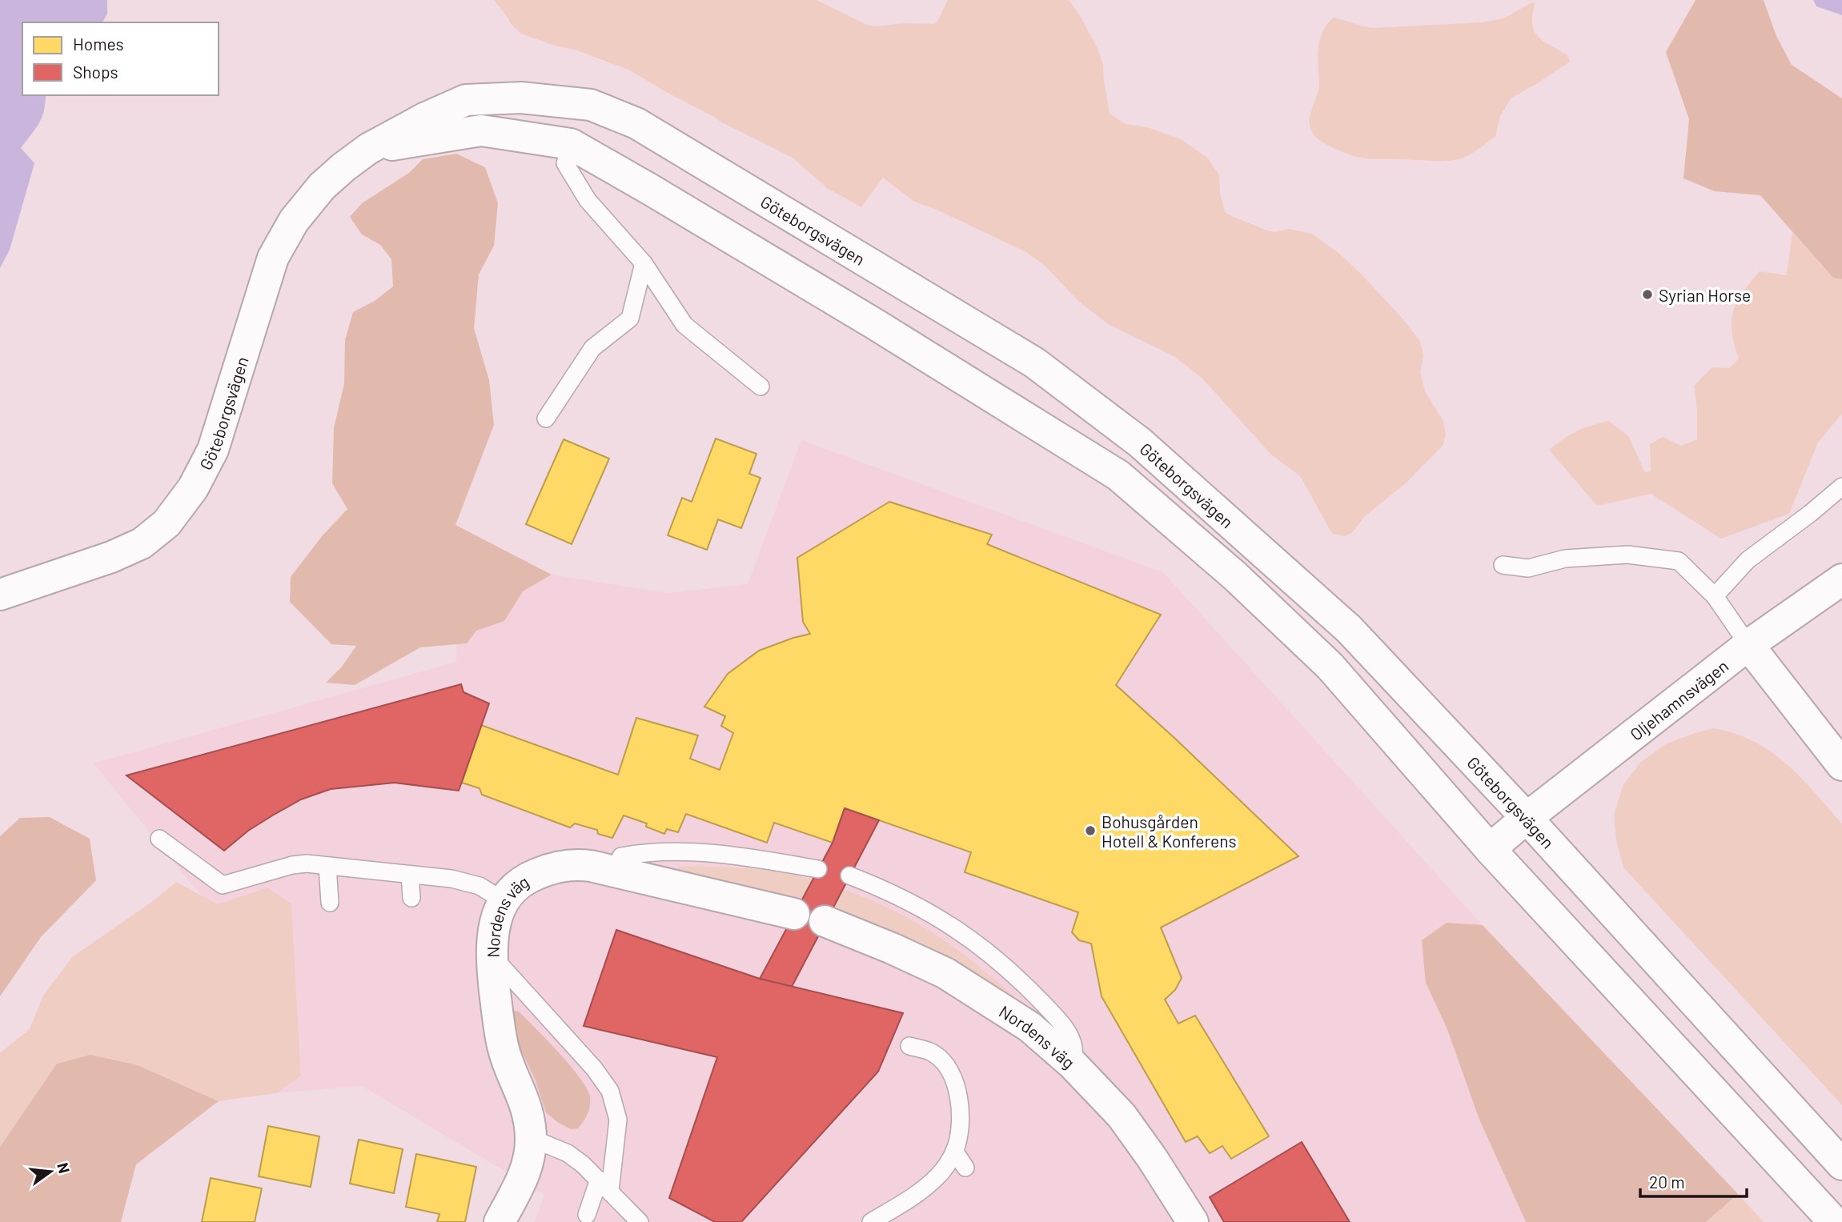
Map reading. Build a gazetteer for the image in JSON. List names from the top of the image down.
{
  "streets": {
    "main road": ["Göteborgsvägen", "Oljehamnsvägen", "Nordens väg"]
  },
  "crossings": [
    ["Göteborgsvägen", "Oljehamnsvägen"]
  ],
  "places": ["Syrian Horse", "Bohusgården Hotell & Konferens"],
  "legend": ["Homes", "Shops"],
  "scale_bar": "20 m",
  "north": "right"
}
